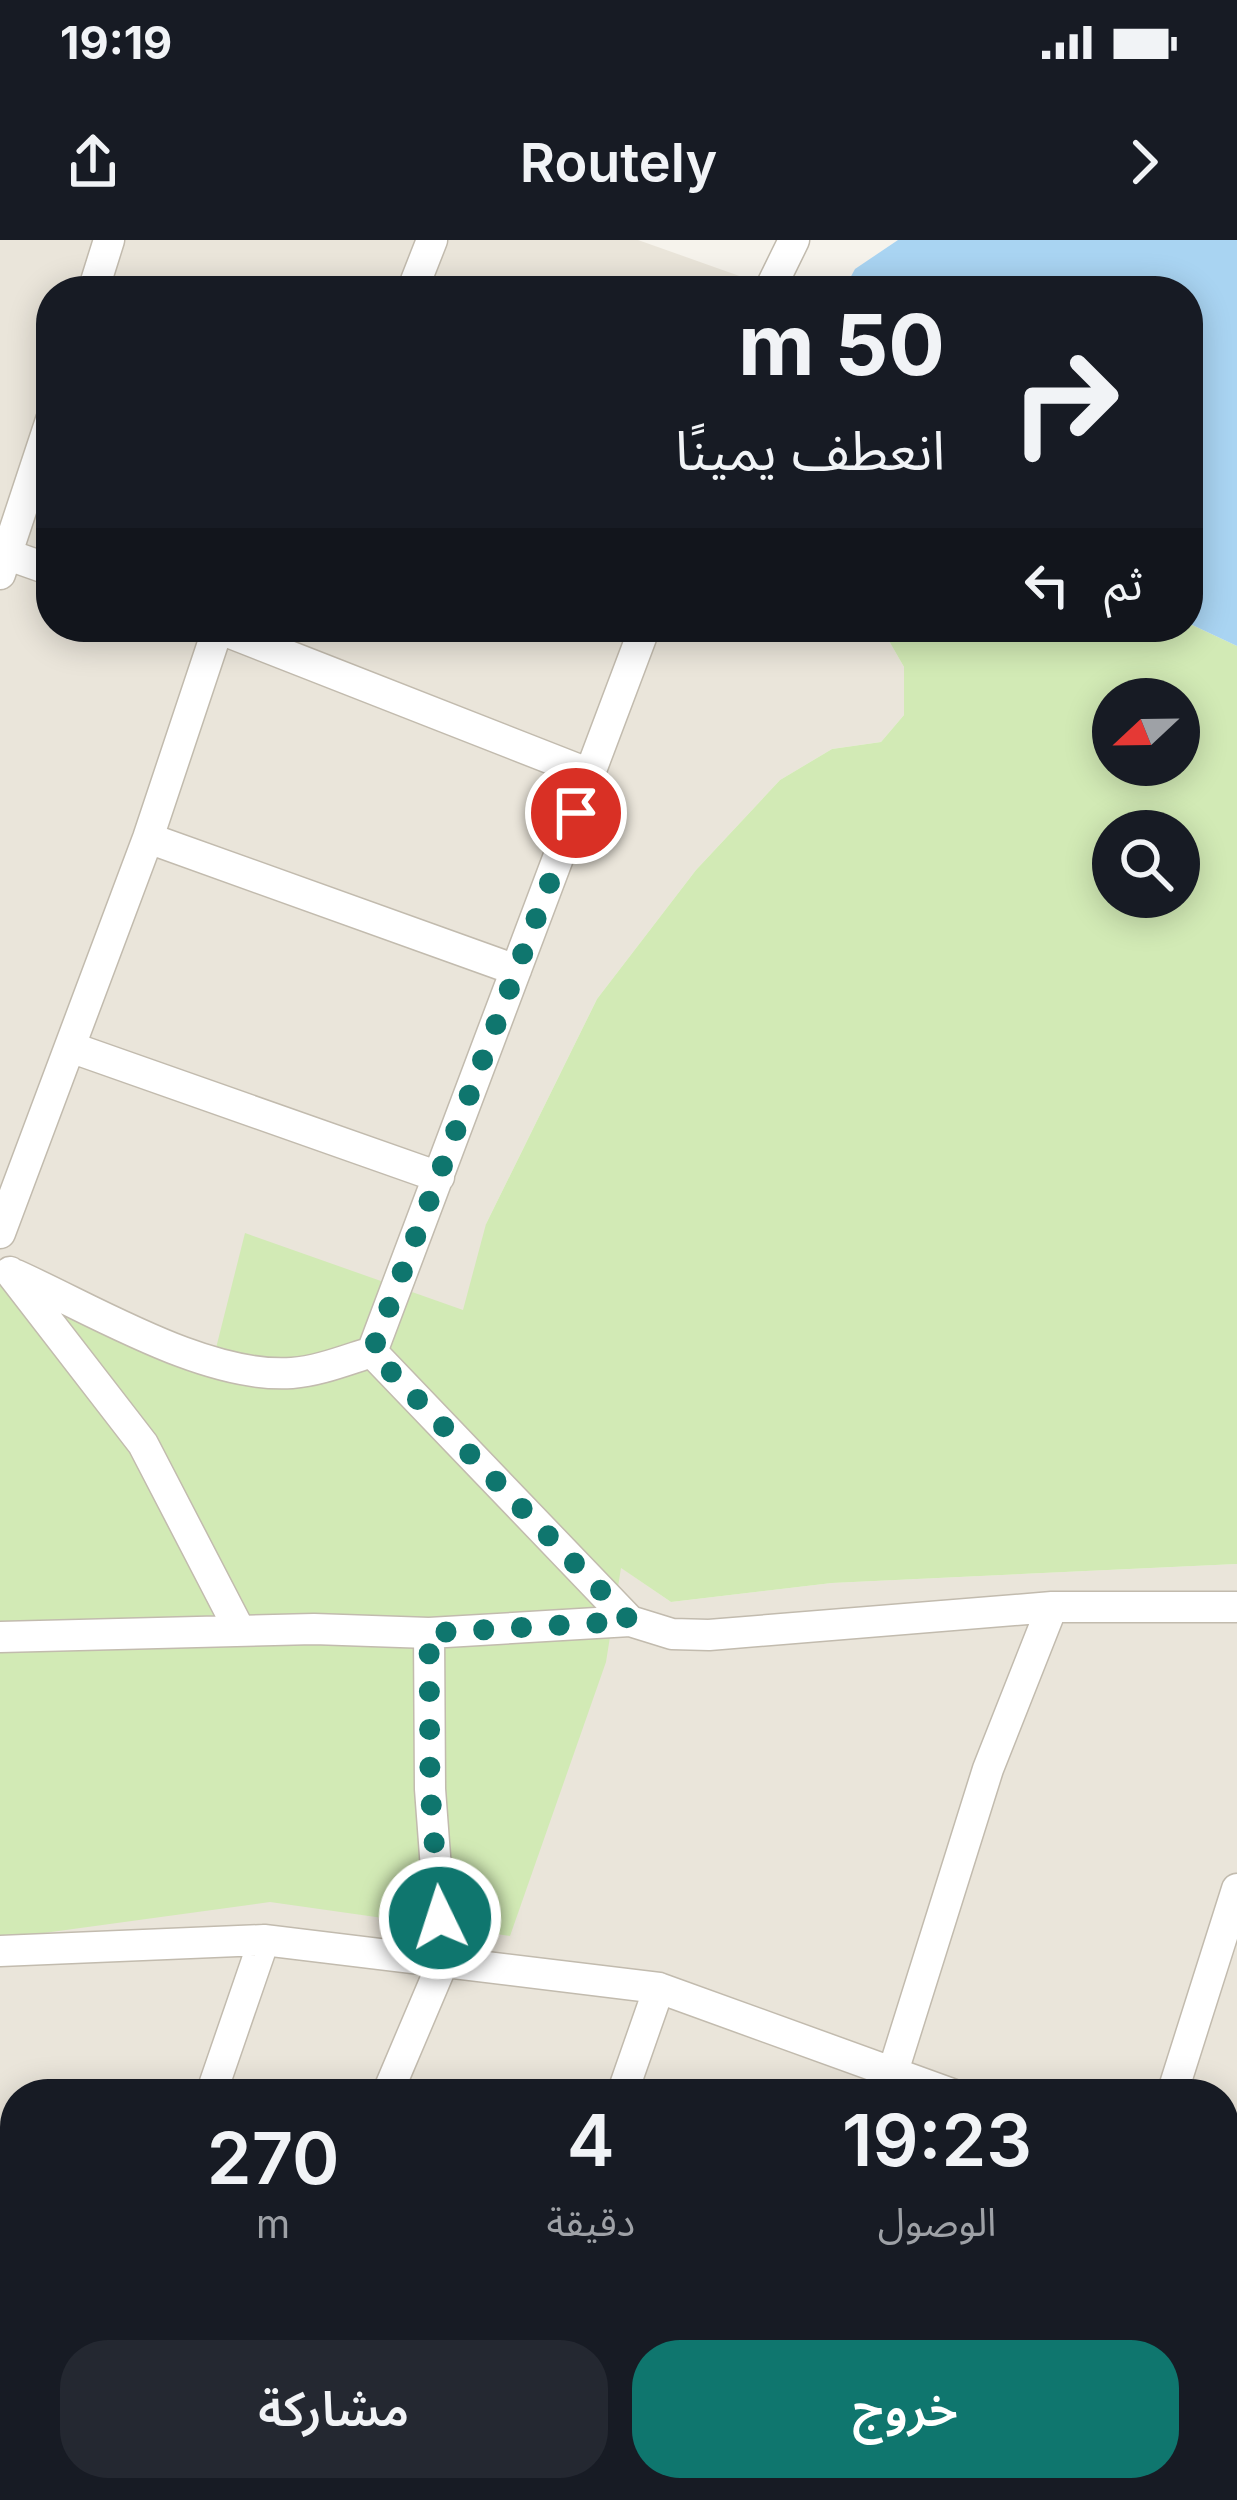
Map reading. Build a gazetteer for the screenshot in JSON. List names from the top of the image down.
{
  "north": "left",
  "page": {
    "status": "19:19",
    "header": "Routely",
    "turn": ["50 m", "انعطف يمينًا"],
    "then": "ثم",
    "eta": [
      "19:23",
      "الوصول",
      "4",
      "دقيقة",
      "270",
      "m"
    ],
    "buttons": ["خروج", "مشاركة"]
  }
}
